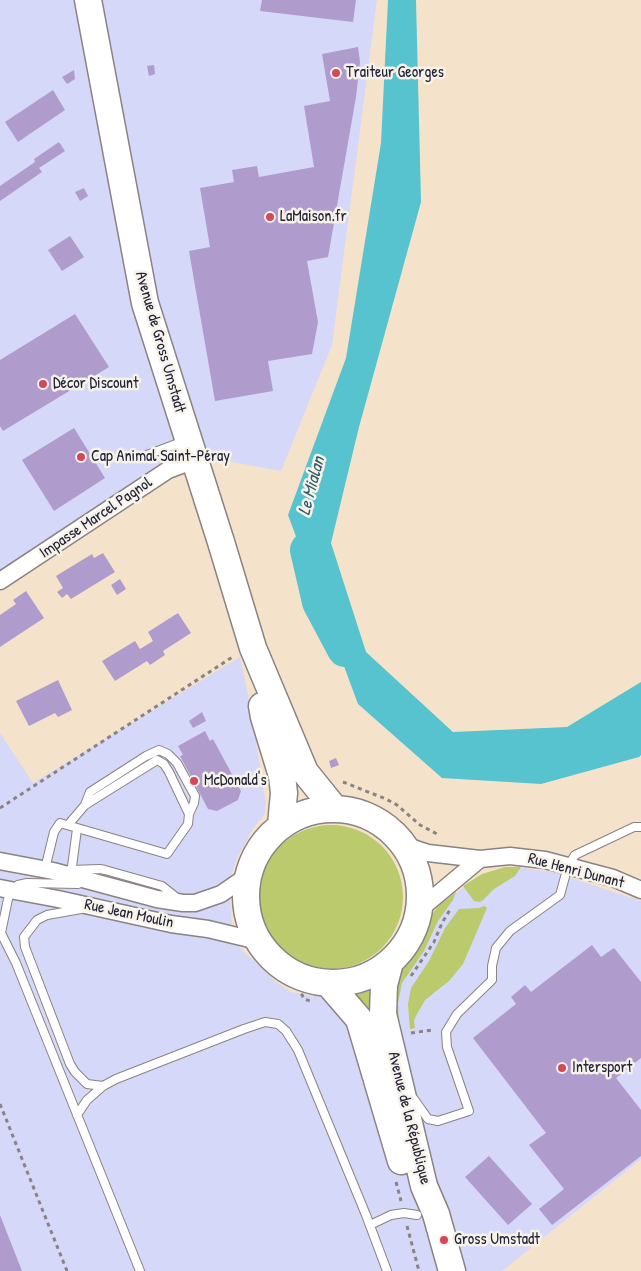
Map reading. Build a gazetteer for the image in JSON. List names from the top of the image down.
{
  "streets": {
    "main road": ["Avenue de Gross Umstadt", "Avenue de la République"],
    "street": ["Impasse Marcel Pagnol", "Rue Henri Dunant", "Rue Jean Moulin"]
  },
  "crossings": [
    ["Avenue de Gross Umstadt", "Impasse Marcel Pagnol"],
    ["Avenue de Gross Umstadt", "Rue Henri Dunant"],
    ["Avenue de Gross Umstadt", "Rue Jean Moulin"],
    ["Avenue de Gross Umstadt", "Avenue de la République"],
    ["Rue Henri Dunant", "Rue Jean Moulin"],
    ["Rue Henri Dunant", "Avenue de la République"],
    ["Rue Jean Moulin", "Avenue de la République"]
  ],
  "water": ["Le Mialan"],
  "places": [
    "Traiteur Georges",
    "LaMaison.fr",
    "Décor Discount",
    "Cap Animal Saint-Péray",
    "McDonald's",
    "Intersport",
    "Gross Umstadt"
  ]
}
